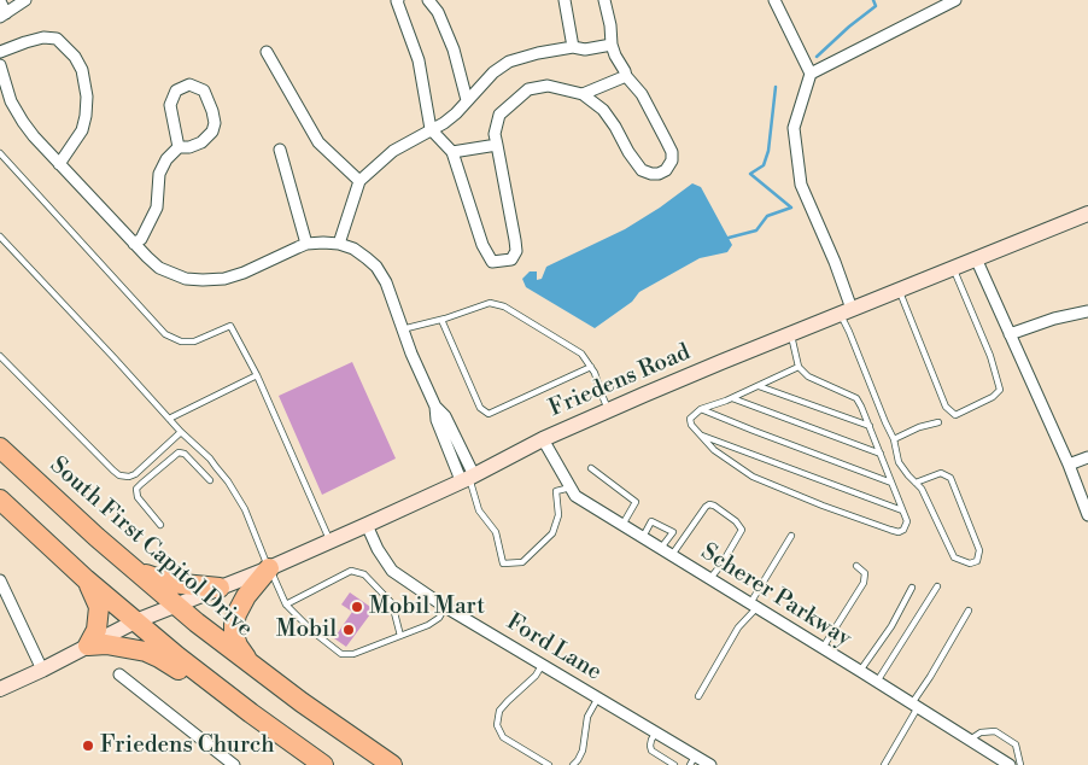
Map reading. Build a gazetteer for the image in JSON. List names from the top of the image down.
{
  "streets": {
    "highway": ["South First Capitol Drive"],
    "main road": ["Friedens Road"],
    "street": ["Scherer Parkway", "Ford Lane"]
  },
  "crossings": [
    ["Friedens Road", "South First Capitol Drive"],
    ["Friedens Road", "Scherer Parkway"],
    ["Friedens Road", "Ford Lane"]
  ],
  "places": ["Mobil Mart", "Mobil", "Friedens Church"]
}
